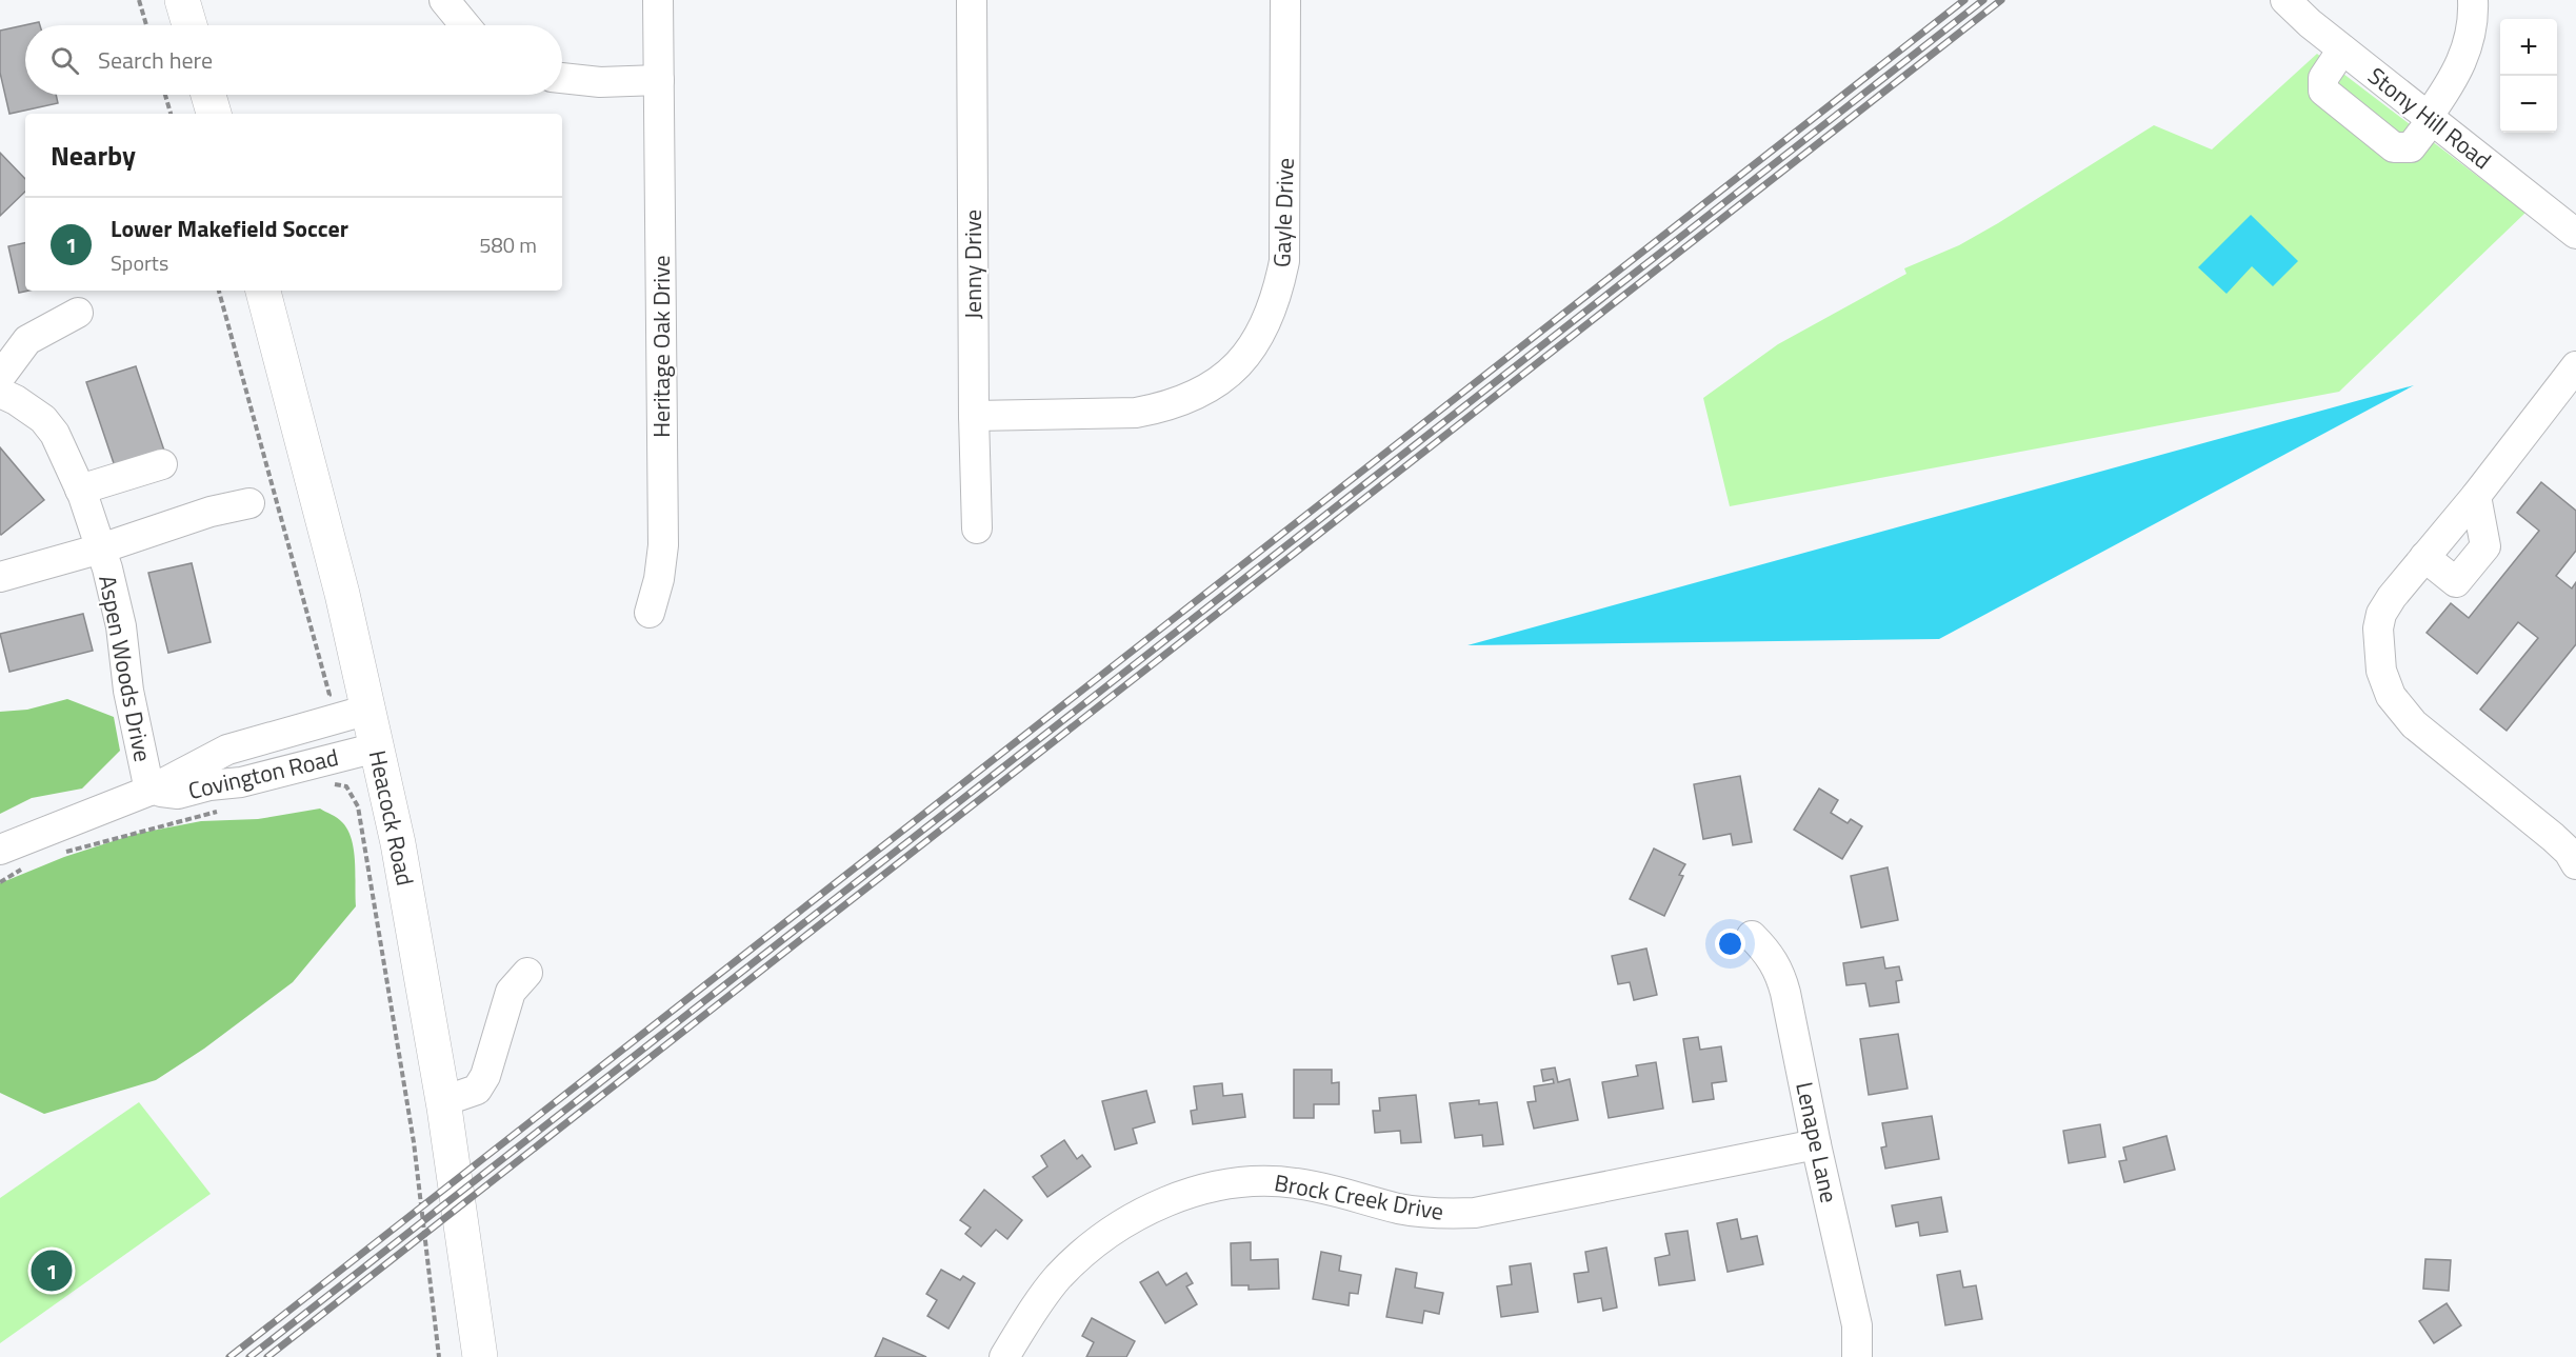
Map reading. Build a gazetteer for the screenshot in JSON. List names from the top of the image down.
{
  "streets": {
    "main road": ["Heacock Road"],
    "street": [
      "Stony Hill Road",
      "Gayle Drive",
      "Jenny Drive",
      "Heritage Oak Drive",
      "Aspen Woods Drive",
      "Covington Road",
      "Lenape Lane",
      "Brock Creek Drive"
    ]
  },
  "crossings": [
    ["Gayle Drive", "Jenny Drive"],
    ["Aspen Woods Drive", "Covington Road"],
    ["Covington Road", "Heacock Road"],
    ["Lenape Lane", "Brock Creek Drive"]
  ],
  "page": {
    "map_buttons": ["+", "−"],
    "search": "Search here",
    "heading": "Nearby",
    "list": [
      {
        "mark": "1",
        "name": "Lower Makefield Soccer",
        "note": "Sports",
        "value": "580 m"
      }
    ],
    "pins": "1"
  }
}
